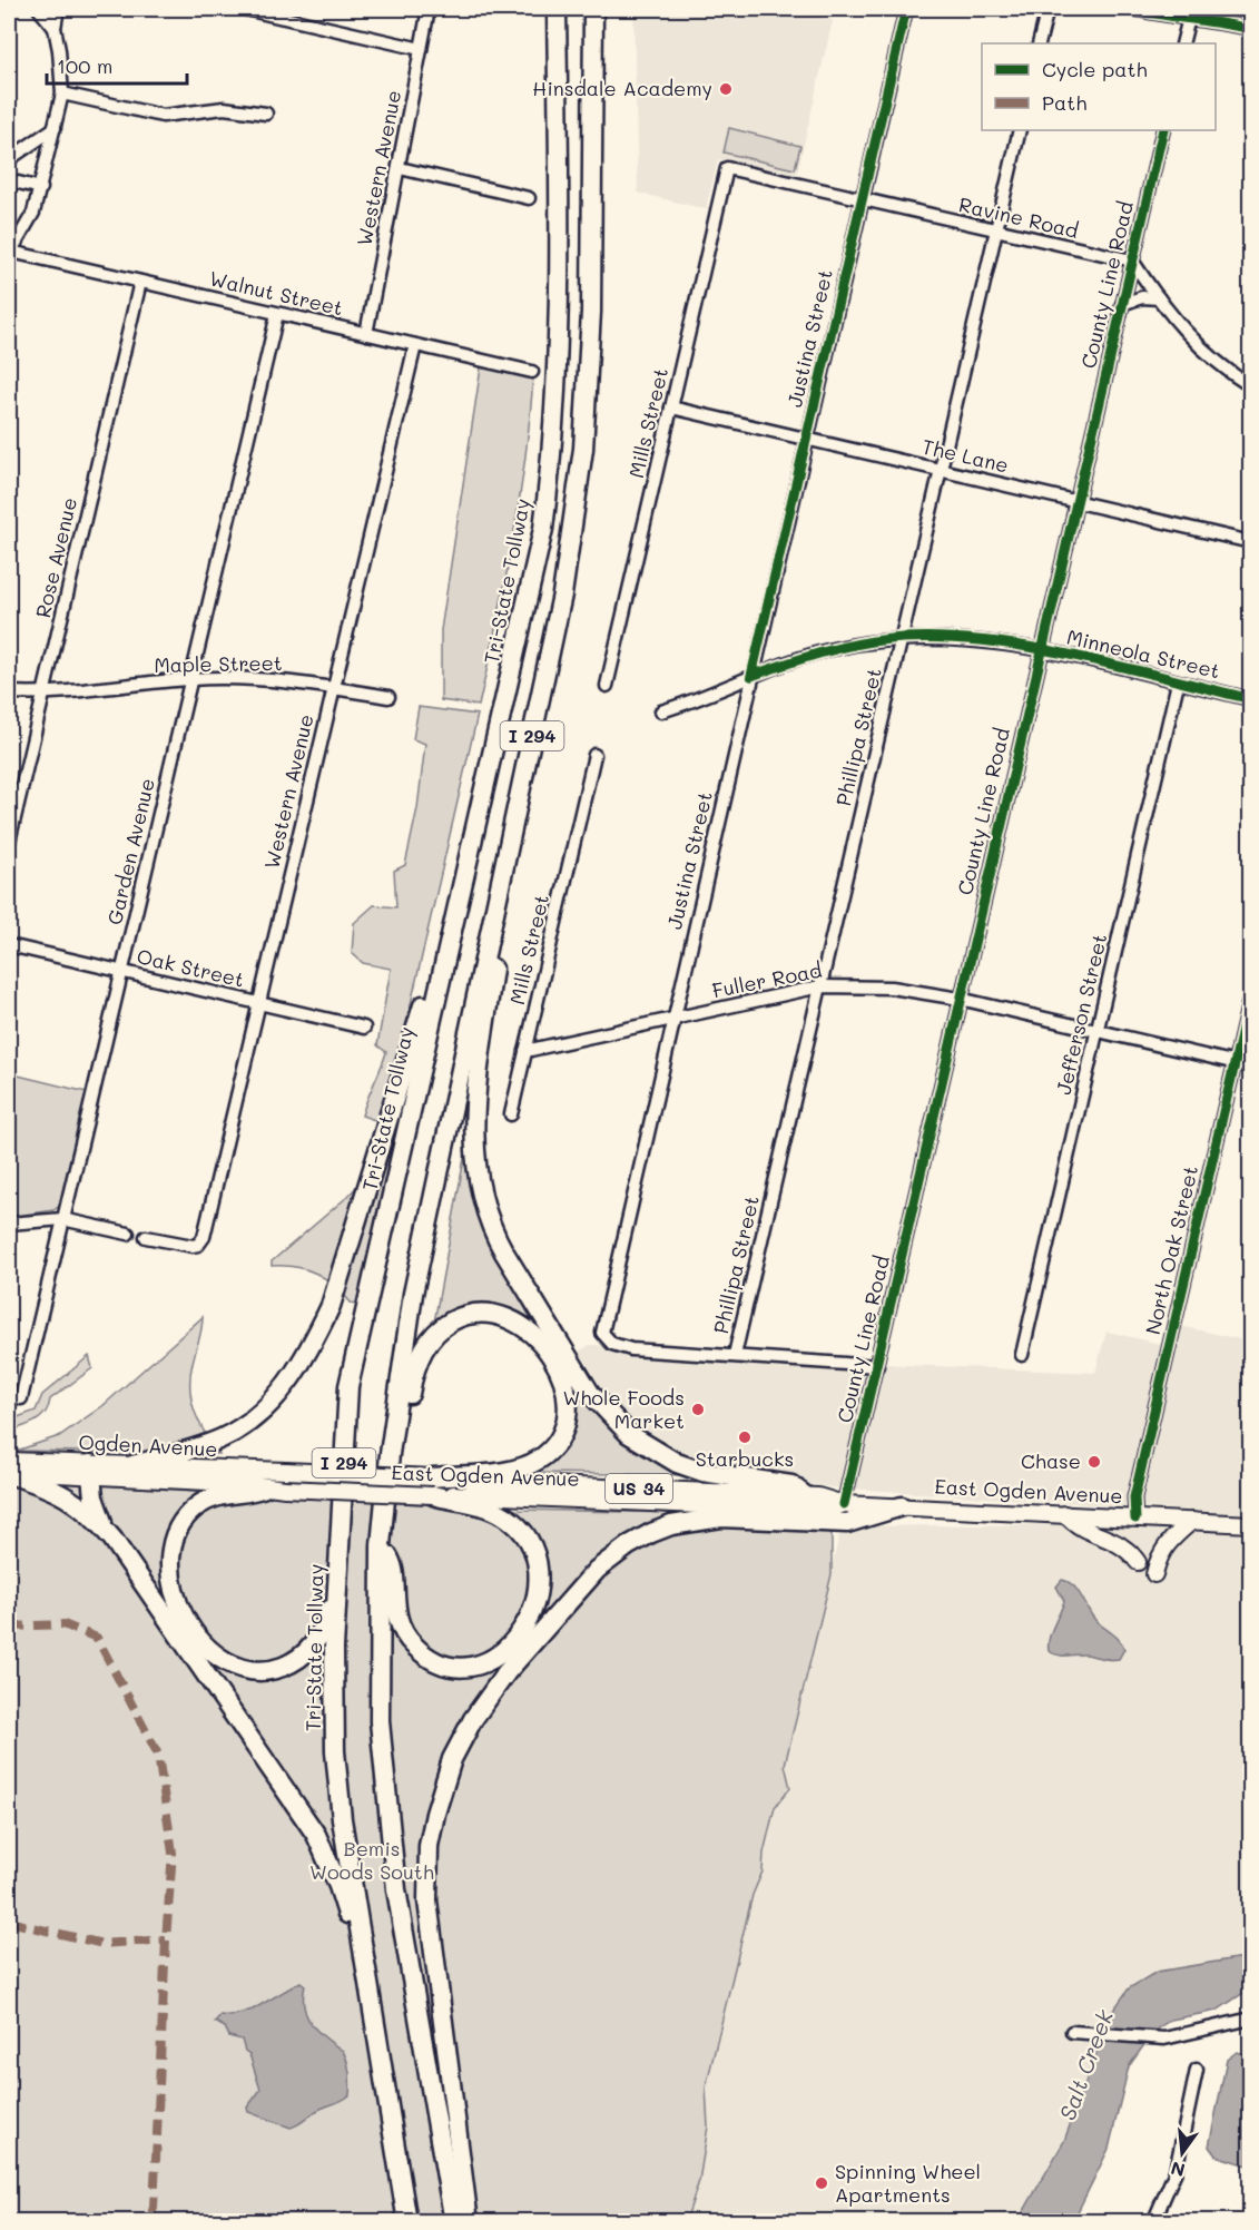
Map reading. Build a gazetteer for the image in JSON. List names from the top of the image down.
{
  "streets": {
    "highway": ["Tri-State Tollway", "I 294"],
    "main road": ["Ogden Avenue", "East Ogden Avenue", "US 34"],
    "street": [
      "Western Avenue",
      "Ravine Road",
      "County Line Road",
      "Walnut Street",
      "Justina Street",
      "Mills Street",
      "The Lane",
      "Rose Avenue",
      "Minneola Street",
      "Maple Street",
      "Phillipa Street",
      "Garden Avenue",
      "Oak Street",
      "Fuller Road",
      "Jefferson Street",
      "North Oak Street"
    ]
  },
  "crossings": [
    ["Western Avenue", "Walnut Street"],
    ["Western Avenue", "Maple Street"],
    ["Western Avenue", "Oak Street"],
    ["Ravine Road", "County Line Road"],
    ["Ravine Road", "Justina Street"],
    ["Ravine Road", "Mills Street"],
    ["Ravine Road", "Phillipa Street"],
    ["County Line Road", "The Lane"],
    ["County Line Road", "Minneola Street"],
    ["County Line Road", "Fuller Road"],
    ["County Line Road", "East Ogden Avenue"],
    ["Walnut Street", "Rose Avenue"],
    ["Walnut Street", "Garden Avenue"],
    ["Justina Street", "The Lane"],
    ["Justina Street", "Minneola Street"],
    ["Justina Street", "Phillipa Street"],
    ["Justina Street", "Fuller Road"],
    ["Mills Street", "The Lane"],
    ["Mills Street", "Fuller Road"],
    ["The Lane", "Phillipa Street"],
    ["Rose Avenue", "Maple Street"],
    ["Minneola Street", "Phillipa Street"],
    ["Minneola Street", "Jefferson Street"],
    ["Maple Street", "Garden Avenue"],
    ["Phillipa Street", "Fuller Road"],
    ["Garden Avenue", "Oak Street"],
    ["Fuller Road", "Jefferson Street"],
    ["Fuller Road", "North Oak Street"],
    ["North Oak Street", "East Ogden Avenue"],
    ["Ogden Avenue", "East Ogden Avenue"]
  ],
  "water": ["Salt Creek"],
  "parks": ["Bemis Woods South"],
  "places": [
    "Hinsdale Academy",
    "Whole Foods Market",
    "Starbucks",
    "Chase",
    "Spinning Wheel Apartments"
  ],
  "legend": ["Cycle path", "Path"],
  "scale_bar": "100 m",
  "north": "bottom"
}
